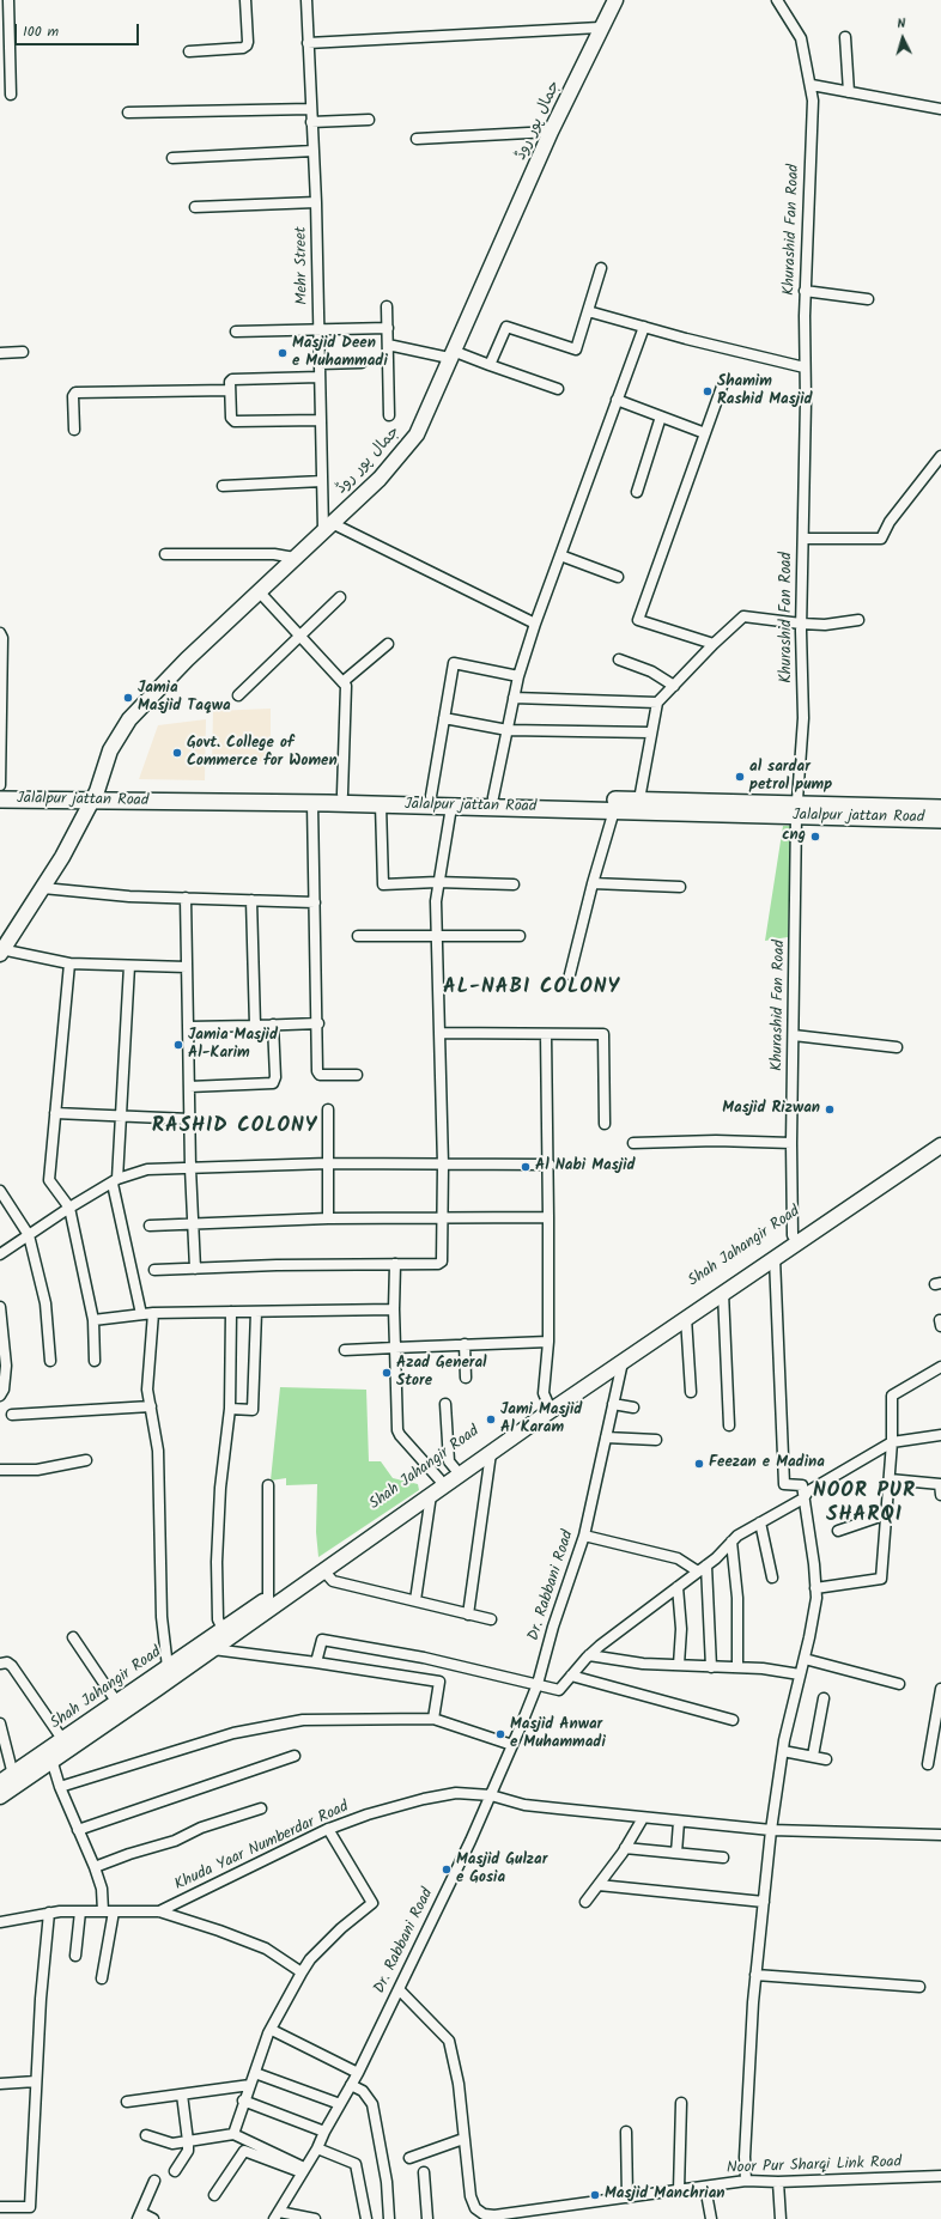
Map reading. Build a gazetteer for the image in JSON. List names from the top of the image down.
{
  "streets": {
    "main road": ["Jalalpur jattan Road"],
    "street": [
      "جمال پور روڈ",
      "Khurashid Fan Road",
      "Mehr Street",
      "Shah Jahangir Road",
      "Dr. Rabbani Road",
      "Khuda Yaar Numberdar Road",
      "Noor Pur Sharqi Link Road"
    ]
  },
  "crossings": [
    ["جمال پور روڈ", "Mehr Street"],
    ["جمال پور روڈ", "Jalalpur jattan Road"],
    ["Khurashid Fan Road", "Jalalpur jattan Road"],
    ["Khurashid Fan Road", "Shah Jahangir Road"],
    ["Shah Jahangir Road", "Dr. Rabbani Road"],
    ["Dr. Rabbani Road", "Khuda Yaar Numberdar Road"],
    ["Dr. Rabbani Road", "Noor Pur Sharqi Link Road"]
  ],
  "districts": ["AL-NABI COLONY", "RASHID COLONY", "NOOR PUR SHARQI"],
  "places": [
    "Masjid Deen e Muhammadi",
    "Shamim Rashid Masjid",
    "Jamia Masjid Taqwa",
    "Govt. College of Commerce for Women",
    "al sardar petrol pump",
    "cng",
    "Jamia Masjid Al-Karim",
    "Masjid Rizwan",
    "Al Nabi Masjid",
    "Azad General Store",
    "Jami Masjid Al Karam",
    "Feezan e Madina",
    "Masjid Anwar e Muhammadi",
    "Masjid Gulzar e Gosia",
    "Masjid Manchrian"
  ],
  "scale_bar": "100 m",
  "north": "top"
}
